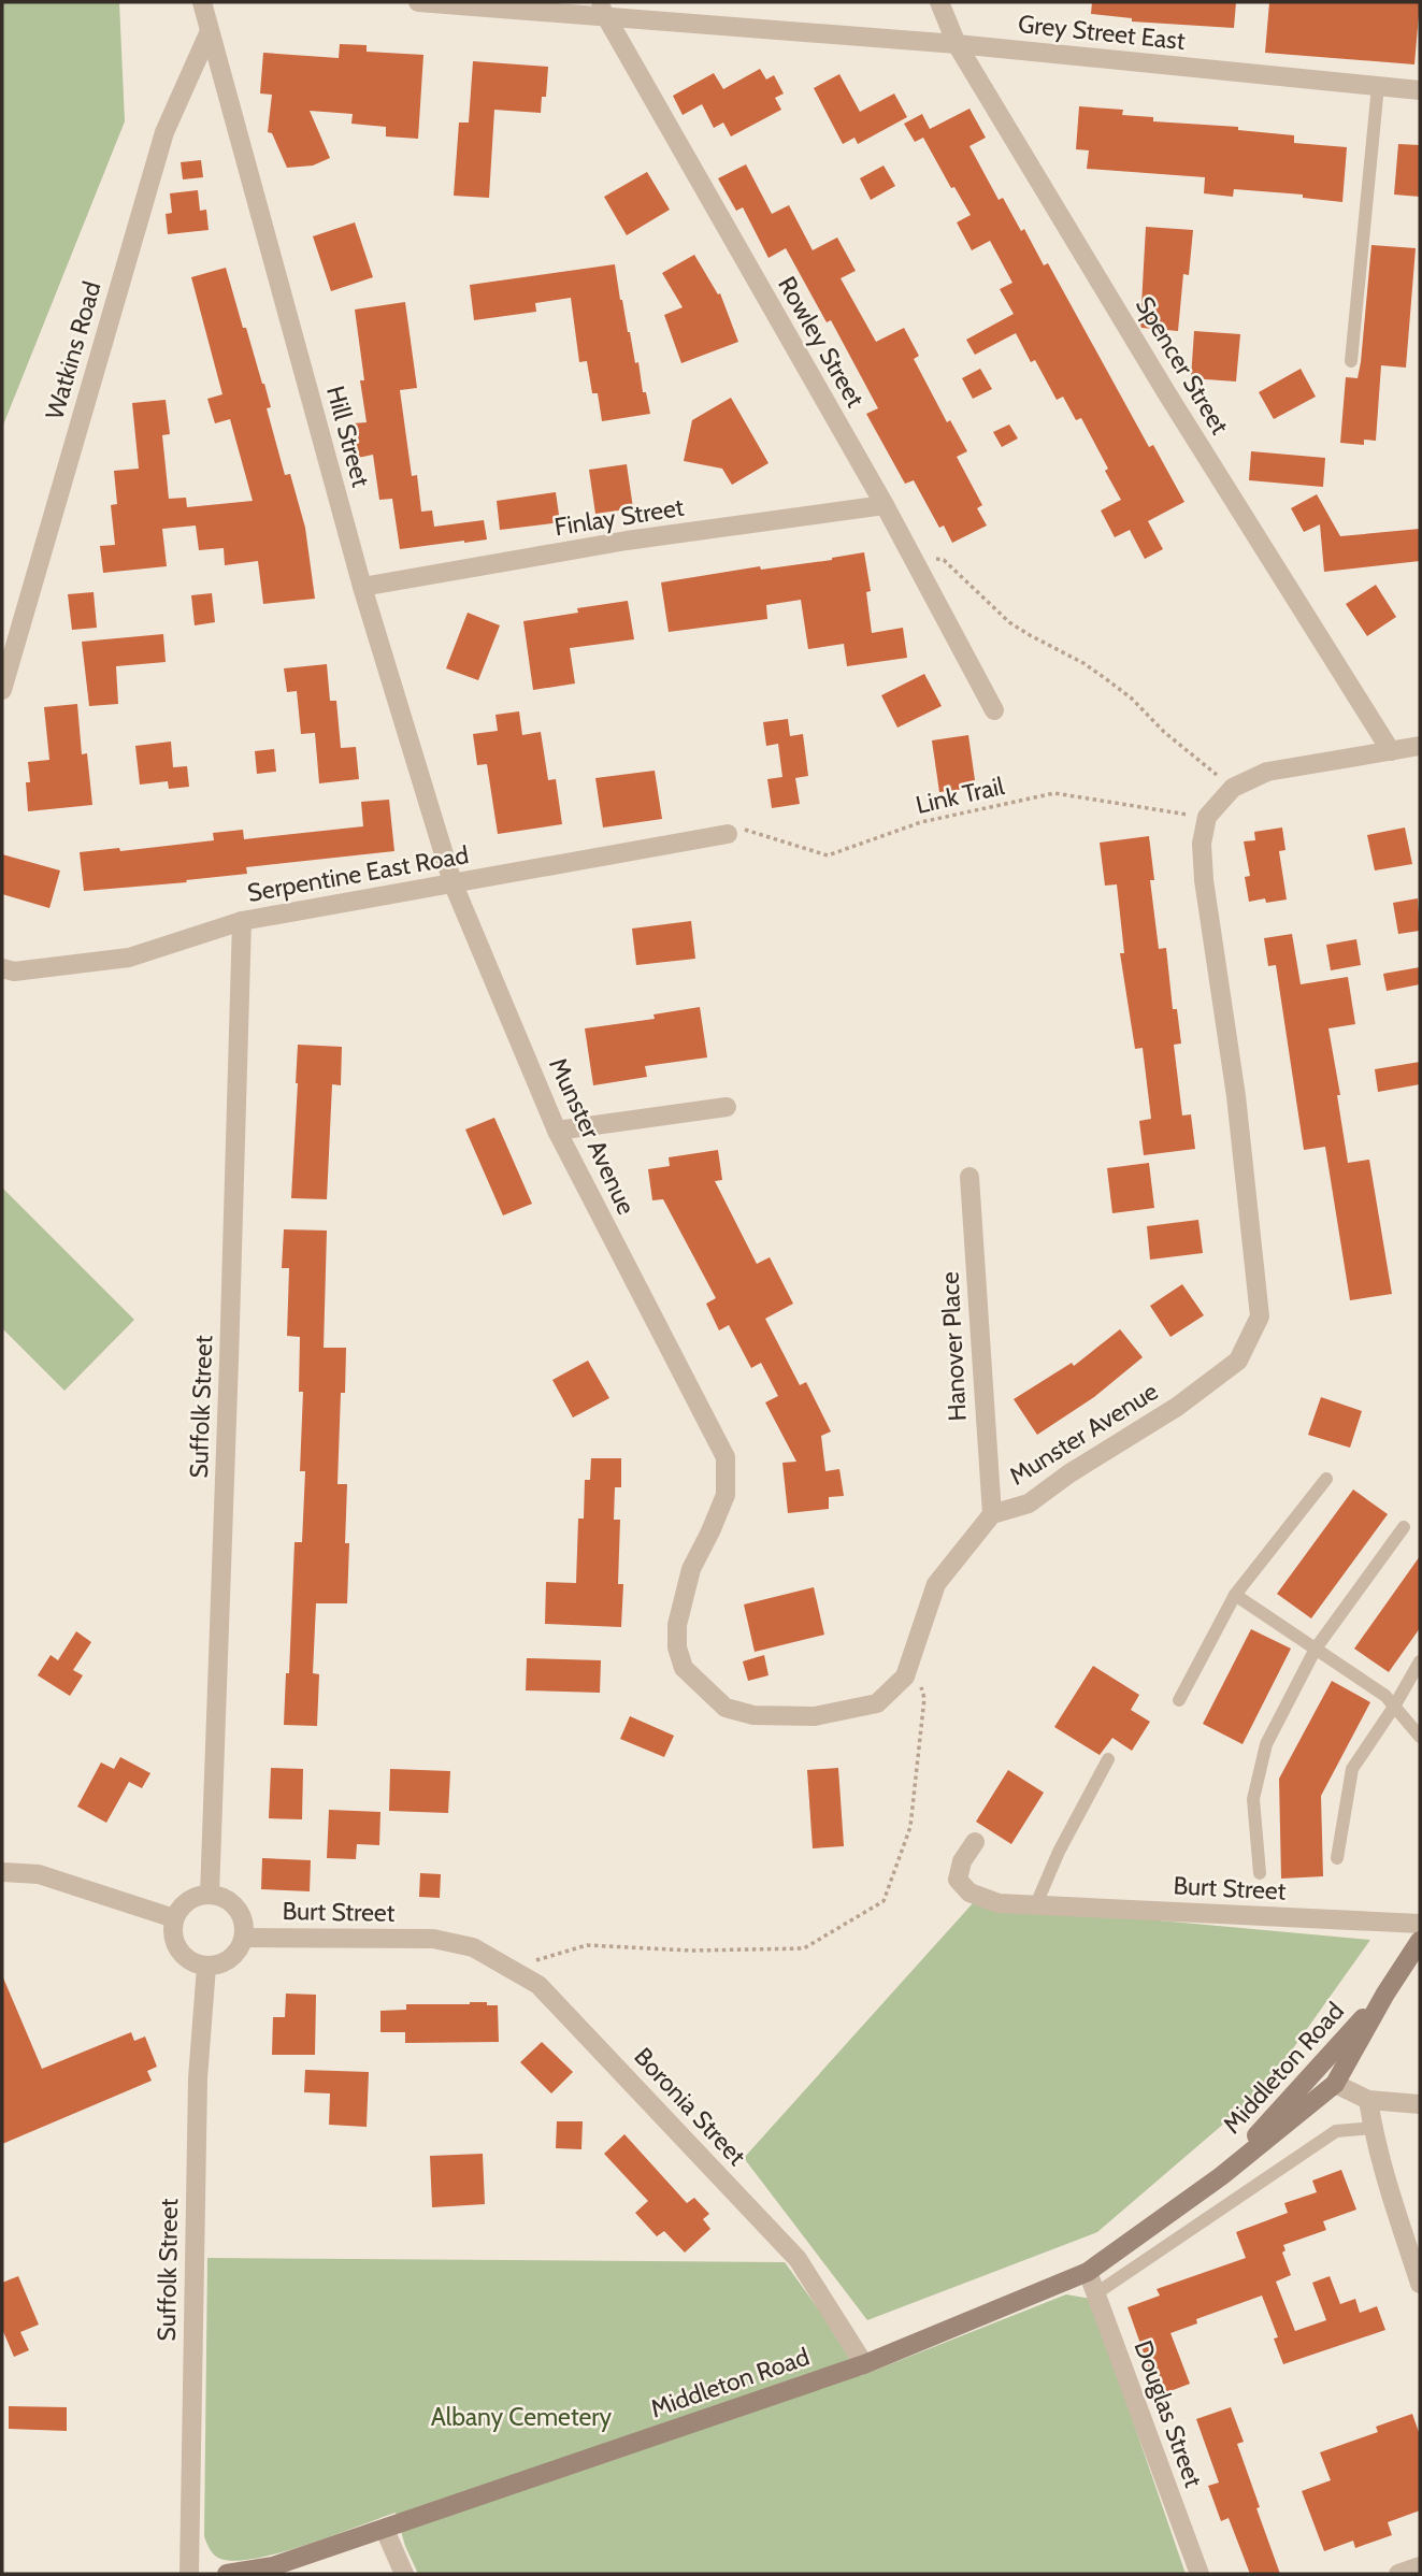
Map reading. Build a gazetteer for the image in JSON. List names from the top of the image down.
{
  "streets": {
    "main road": ["Middleton Road"],
    "street": [
      "Grey Street East",
      "Rowley Street",
      "Watkins Road",
      "Spencer Street",
      "Hill Street",
      "Finlay Street",
      "Serpentine East Road",
      "Munster Avenue",
      "Hanover Place",
      "Suffolk Street",
      "Burt Street",
      "Boronia Street",
      "Douglas Street"
    ],
    "path": ["Link Trail"]
  },
  "crossings": [
    ["Grey Street East", "Rowley Street"],
    ["Grey Street East", "Spencer Street"],
    ["Rowley Street", "Finlay Street"],
    ["Watkins Road", "Hill Street"],
    ["Hill Street", "Finlay Street"],
    ["Hill Street", "Serpentine East Road"],
    ["Hill Street", "Munster Avenue"],
    ["Link Trail", "Serpentine East Road"],
    ["Link Trail", "Munster Avenue"],
    ["Serpentine East Road", "Munster Avenue"],
    ["Serpentine East Road", "Suffolk Street"],
    ["Munster Avenue", "Hanover Place"],
    ["Suffolk Street", "Burt Street"],
    ["Burt Street", "Boronia Street"],
    ["Middleton Road", "Boronia Street"],
    ["Middleton Road", "Douglas Street"]
  ],
  "parks": ["Albany Cemetery"]
}
